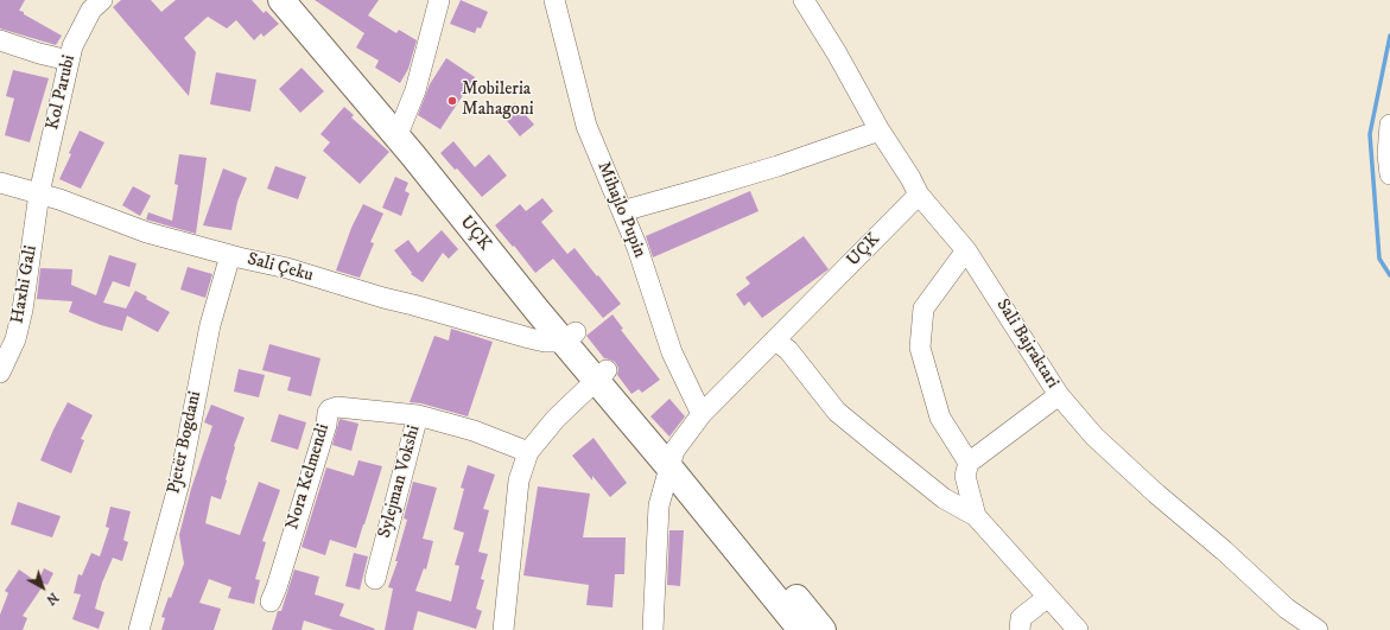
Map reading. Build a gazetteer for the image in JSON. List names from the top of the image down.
{
  "streets": {
    "main road": ["UÇK"],
    "street": [
      "Kol Parubi",
      "Mihajlo Pupin",
      "Sali Çeku",
      "Haxhi Gali",
      "Sali Bajraktari",
      "Pjetër Bogdani",
      "Nora Kelmendi",
      "Sylejman Vokshi"
    ]
  },
  "crossings": [
    ["Kol Parubi", "Sali Çeku"],
    ["Kol Parubi", "Haxhi Gali"],
    ["Mihajlo Pupin", "UÇK"],
    ["UÇK", "Sali Çeku"],
    ["UÇK", "Sali Bajraktari"],
    ["Sali Çeku", "Haxhi Gali"],
    ["Sali Çeku", "Pjetër Bogdani"],
    ["Nora Kelmendi", "Sylejman Vokshi"]
  ],
  "places": ["Mobileria Mahagoni"],
  "north": "bottom right"
}
